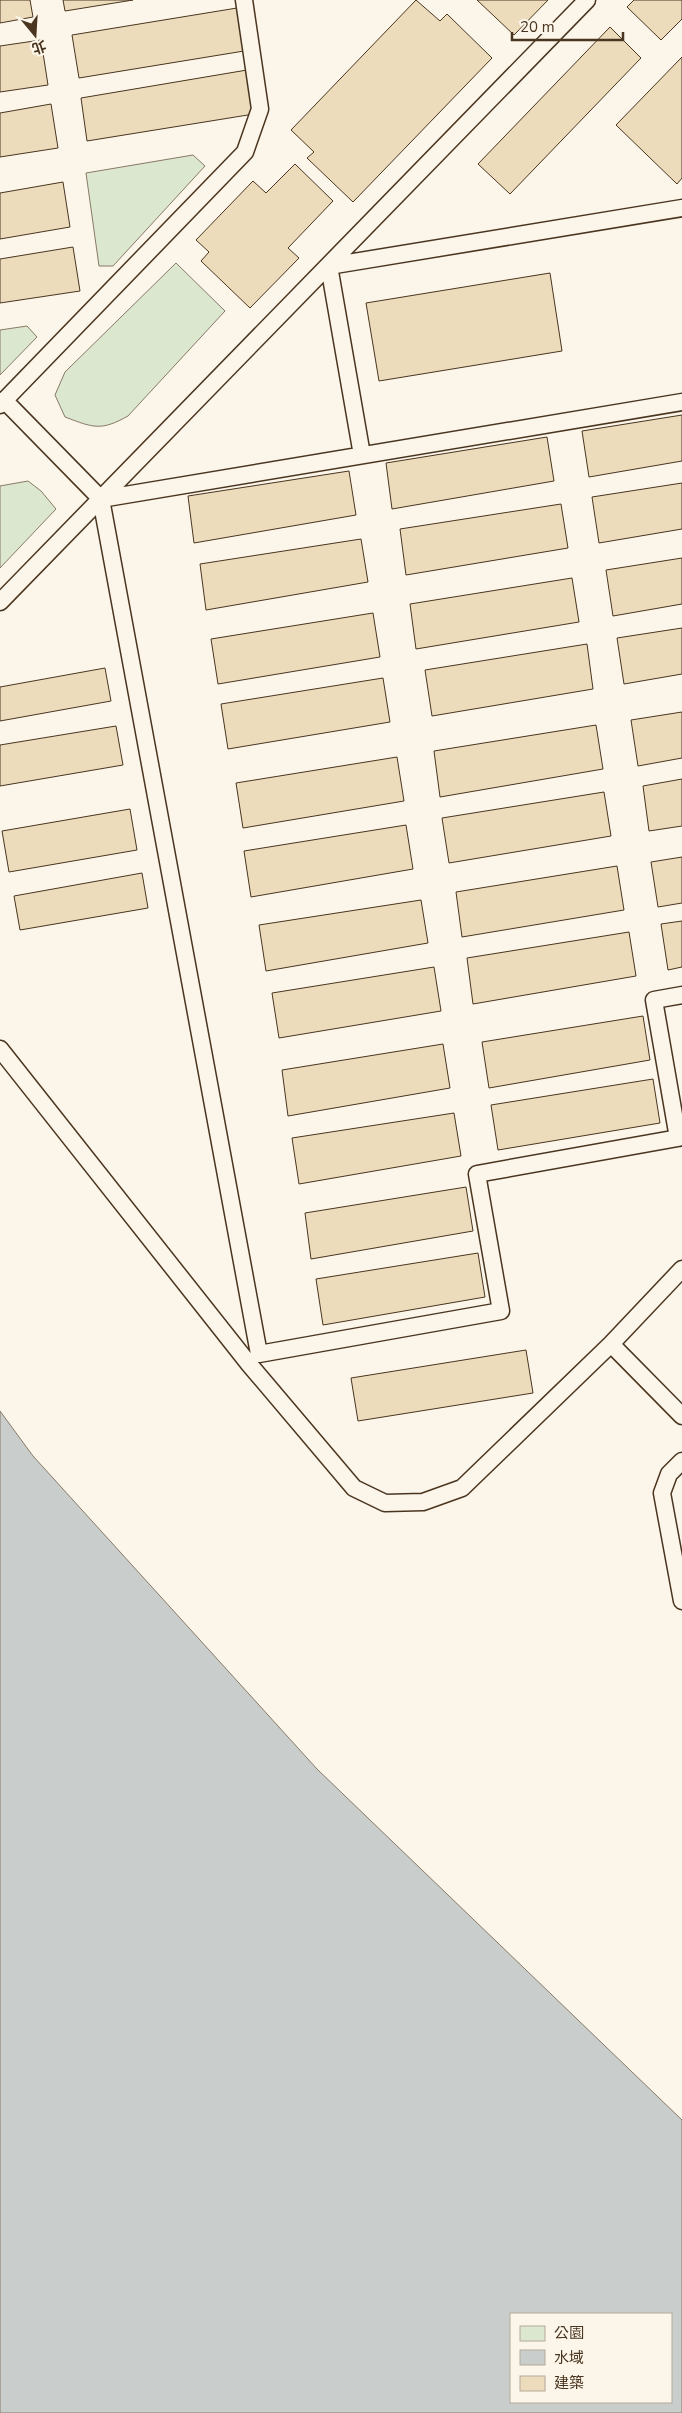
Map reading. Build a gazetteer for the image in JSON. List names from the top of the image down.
{
  "legend": ["公園", "水域", "建築"],
  "scale_bar": "20 m",
  "north": "bottom"
}
